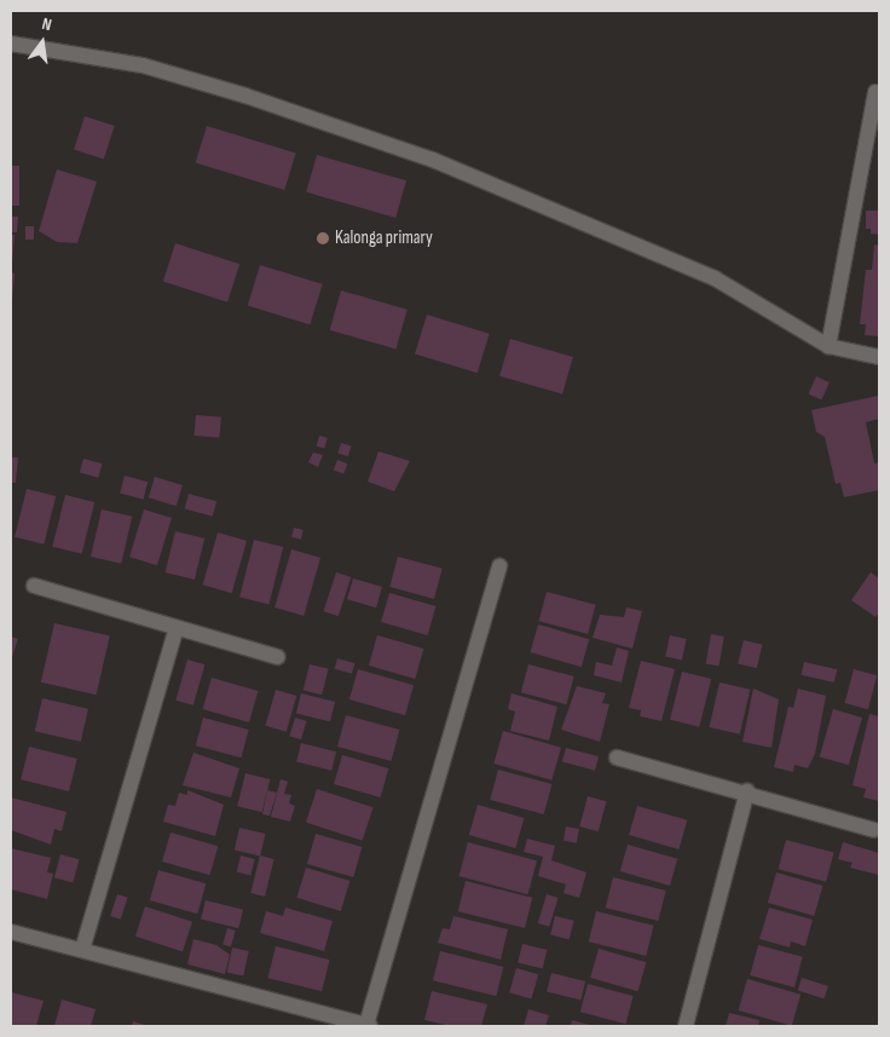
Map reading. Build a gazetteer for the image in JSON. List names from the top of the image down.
{
  "places": ["Kalonga primary"],
  "north": "top"
}
